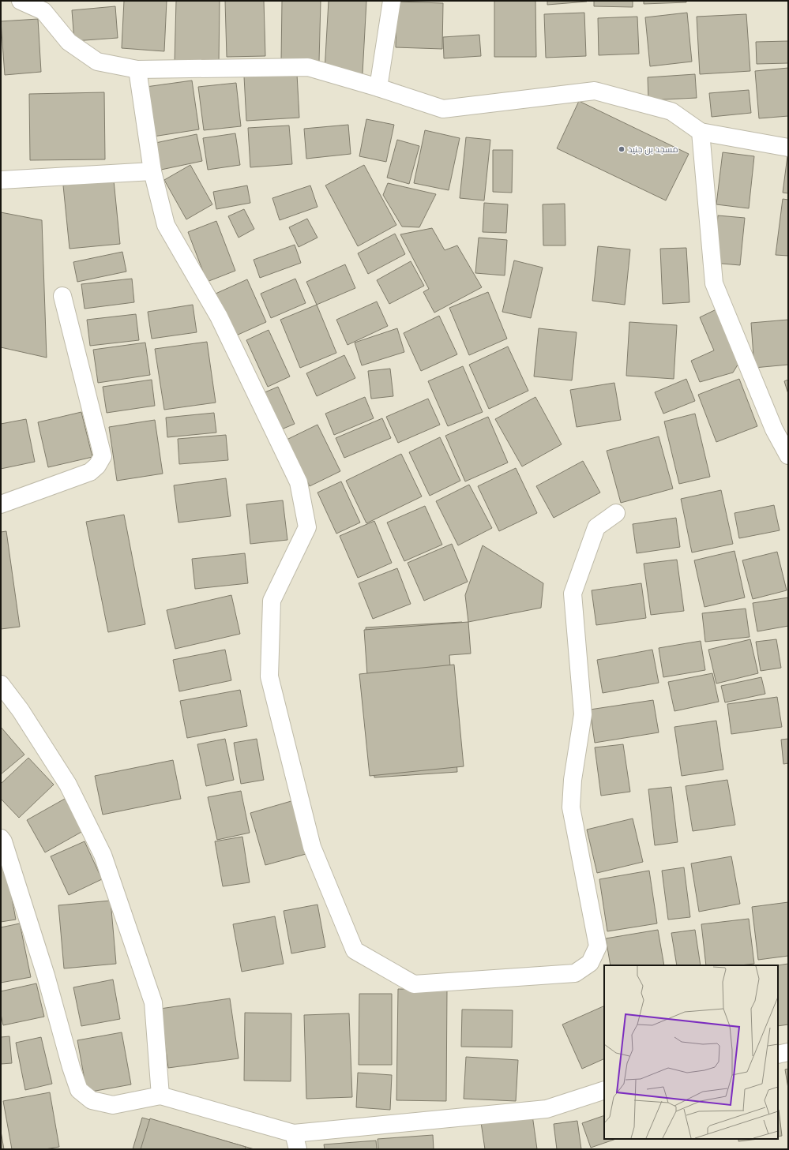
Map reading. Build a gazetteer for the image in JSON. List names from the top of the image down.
{
  "places": ["مسجد بن جنيد"]
}
